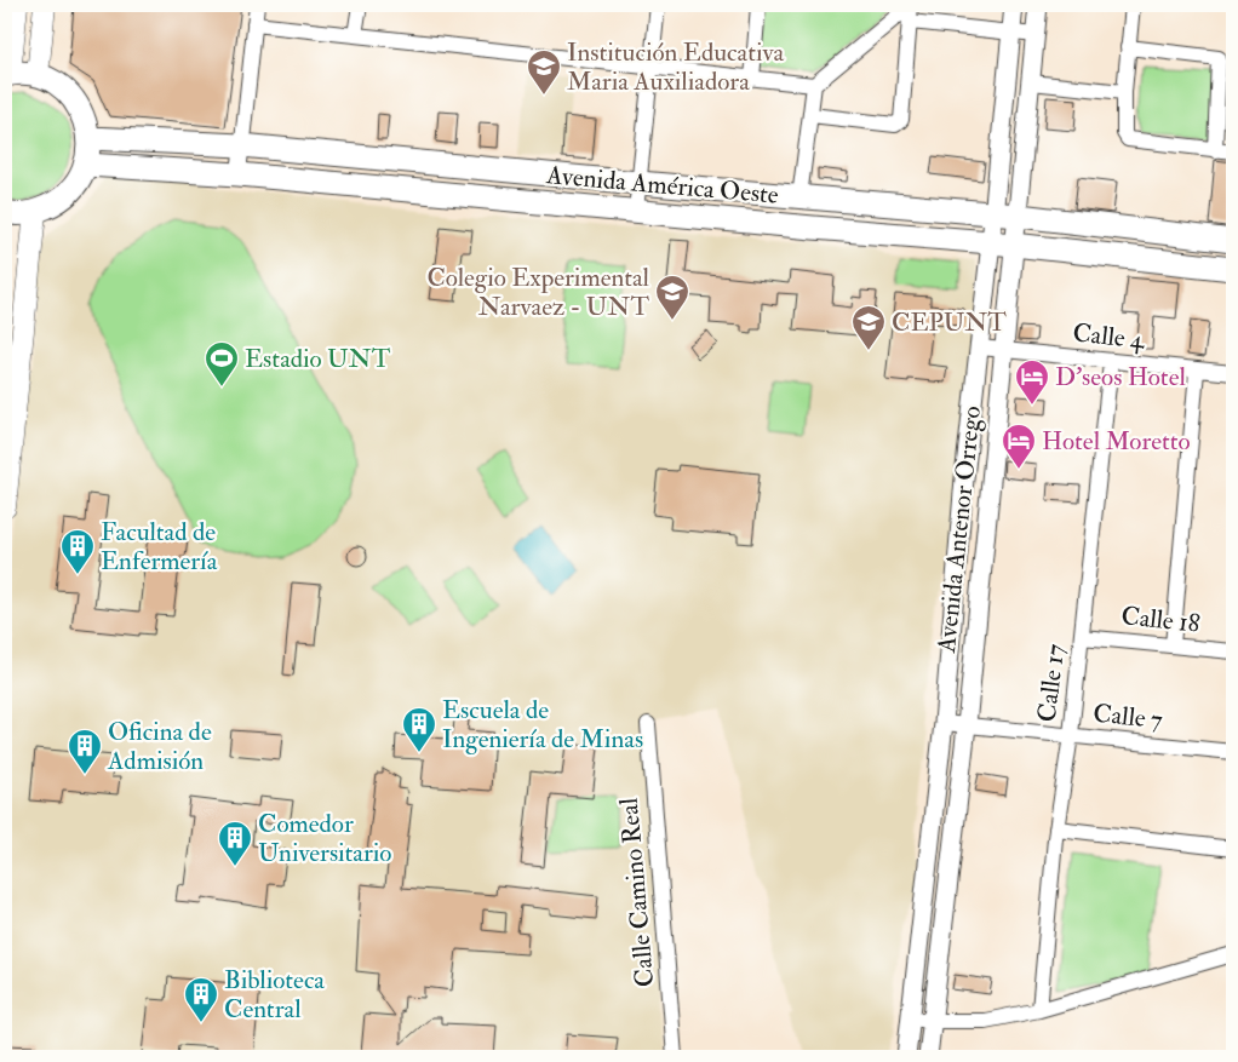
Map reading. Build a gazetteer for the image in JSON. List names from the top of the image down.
{
  "streets": {
    "main road": ["Avenida América Oeste"],
    "street": [
      "Calle 4",
      "Avenida Antenor Orrego",
      "Calle 18",
      "Calle 17",
      "Calle 7",
      "Calle Camino Real"
    ]
  },
  "crossings": [
    ["Avenida América Oeste", "Avenida Antenor Orrego"],
    ["Calle 4", "Avenida Antenor Orrego"],
    ["Calle 4", "Calle 17"],
    ["Avenida Antenor Orrego", "Calle 7"],
    ["Calle 18", "Calle 17"],
    ["Calle 17", "Calle 7"]
  ],
  "places": {
    "school or university": ["Institución Educativa Maria Auxiliadora", "Colegio Experimental Narvaez - UNT", "CEPUNT"],
    "sports": ["Estadio UNT"],
    "hotel": ["D'seos Hotel", "Hotel Moretto"],
    "building": [
      "Facultad de Enfermería",
      "Escuela de Ingeniería de Minas",
      "Oficina de Admisión",
      "Comedor Universitario",
      "Biblioteca Central"
    ]
  }
}
